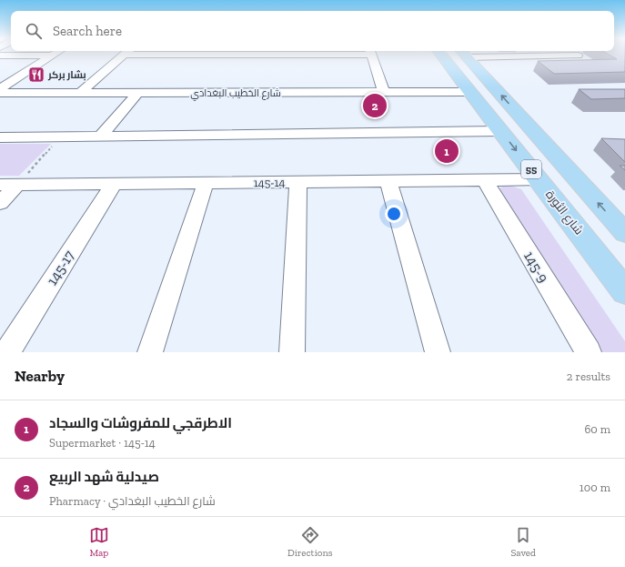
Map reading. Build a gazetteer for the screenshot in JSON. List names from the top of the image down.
{
  "streets": {
    "main road": ["55", "شارع الثورة"],
    "street": [
      "شارع الخطيب البغدادي",
      "145-14",
      "145-9",
      "145-17"
    ]
  },
  "crossings": [
    ["شارع الخطيب البغدادي", "شارع الثورة"],
    ["145-14", "شارع الثورة"],
    ["145-14", "145-9"],
    ["145-14", "145-17"]
  ],
  "places": {
    "restaurant": ["بشار بركر"]
  },
  "page": {
    "search": "Search here",
    "pins": ["2", "1"],
    "heading": ["Nearby", "2 results"],
    "list": [
      {
        "mark": "1",
        "name": "الاطرقجي للمفروشات والسجاد",
        "note": "Supermarket · 145-14",
        "value": "60 m"
      },
      {
        "mark": "2",
        "name": "صيدلية شهد الربيع",
        "note": "Pharmacy · شارع الخطيب البغدادي",
        "value": "100 m"
      }
    ],
    "nav": ["Map", "Directions", "Saved"]
  }
}
